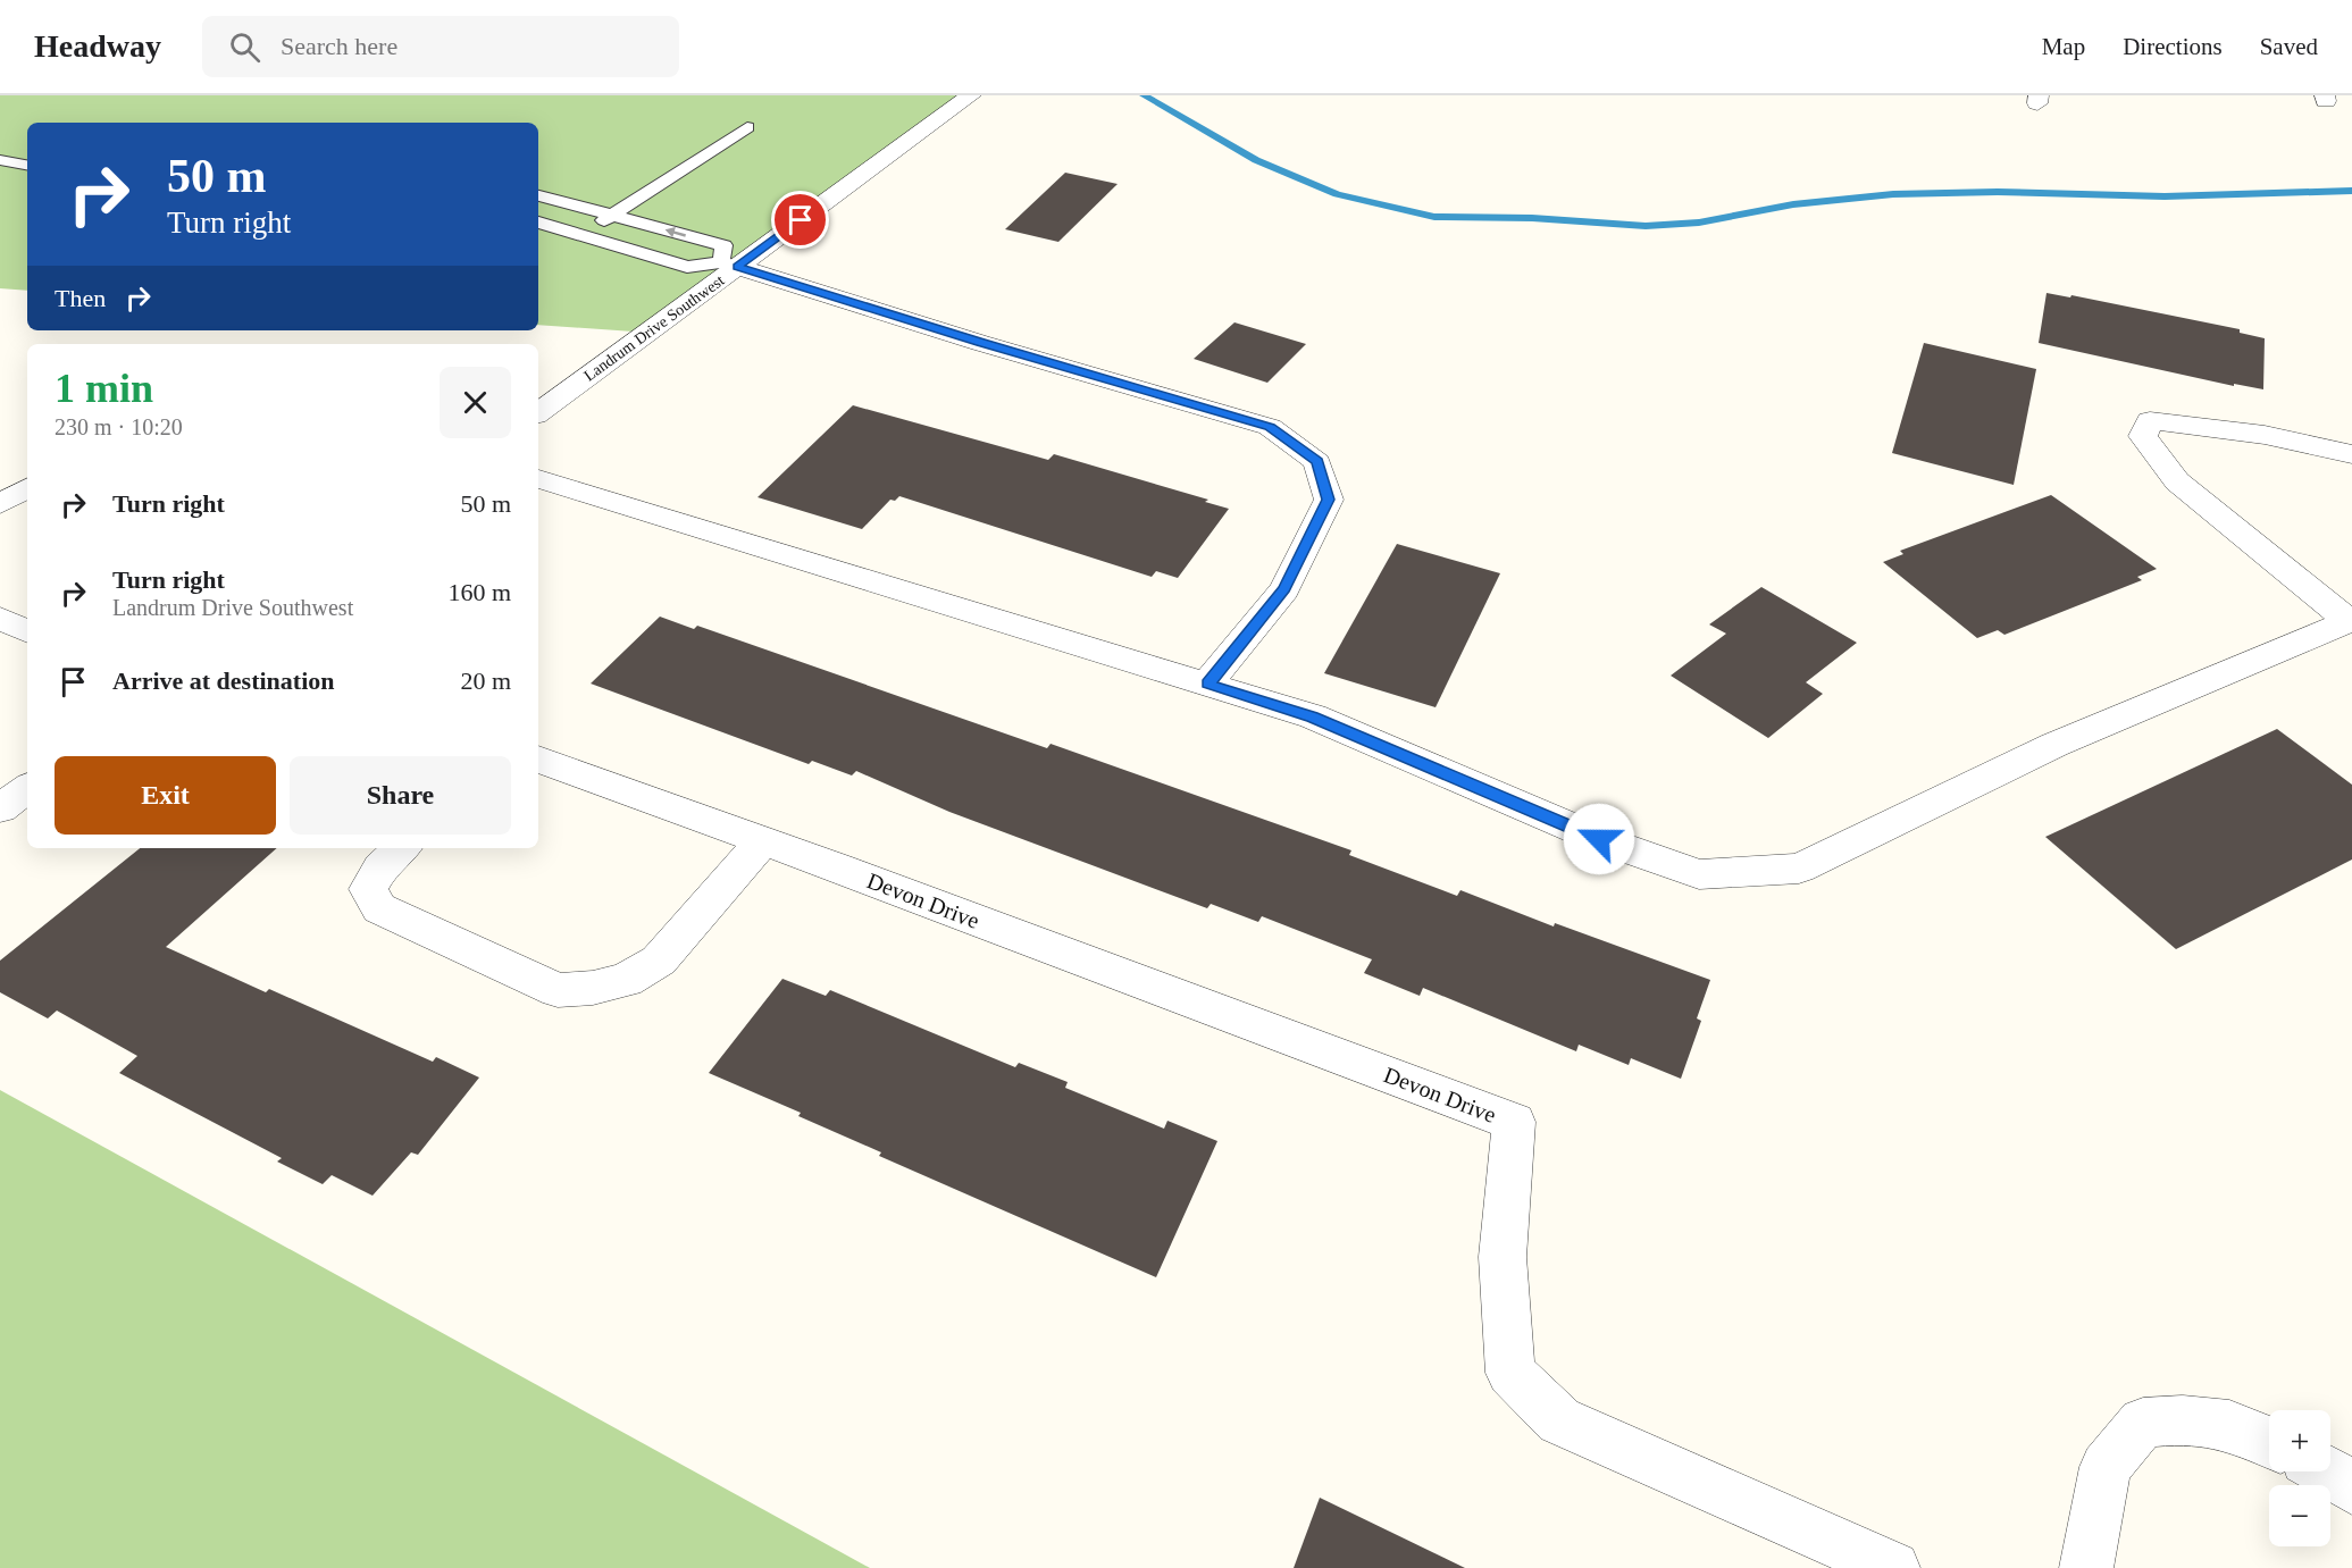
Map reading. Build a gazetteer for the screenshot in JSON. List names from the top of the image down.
{
  "streets": {
    "street": ["Landrum Drive Southwest", "Devon Drive"]
  },
  "page": {
    "header": "Headway",
    "search": "Search here",
    "nav": ["Map", "Directions", "Saved"],
    "turn": ["50 m", "Turn right"],
    "then": "Then",
    "heading": ["1 min", "230 m · 10:20"],
    "list": [
      {
        "name": "Turn right",
        "value": "50 m"
      },
      {
        "name": "Turn right",
        "note": "Landrum Drive Southwest",
        "value": "160 m"
      },
      {
        "name": "Arrive at destination",
        "value": "20 m"
      }
    ],
    "buttons": ["Exit", "Share"],
    "map_buttons": ["+", "−"]
  }
}
